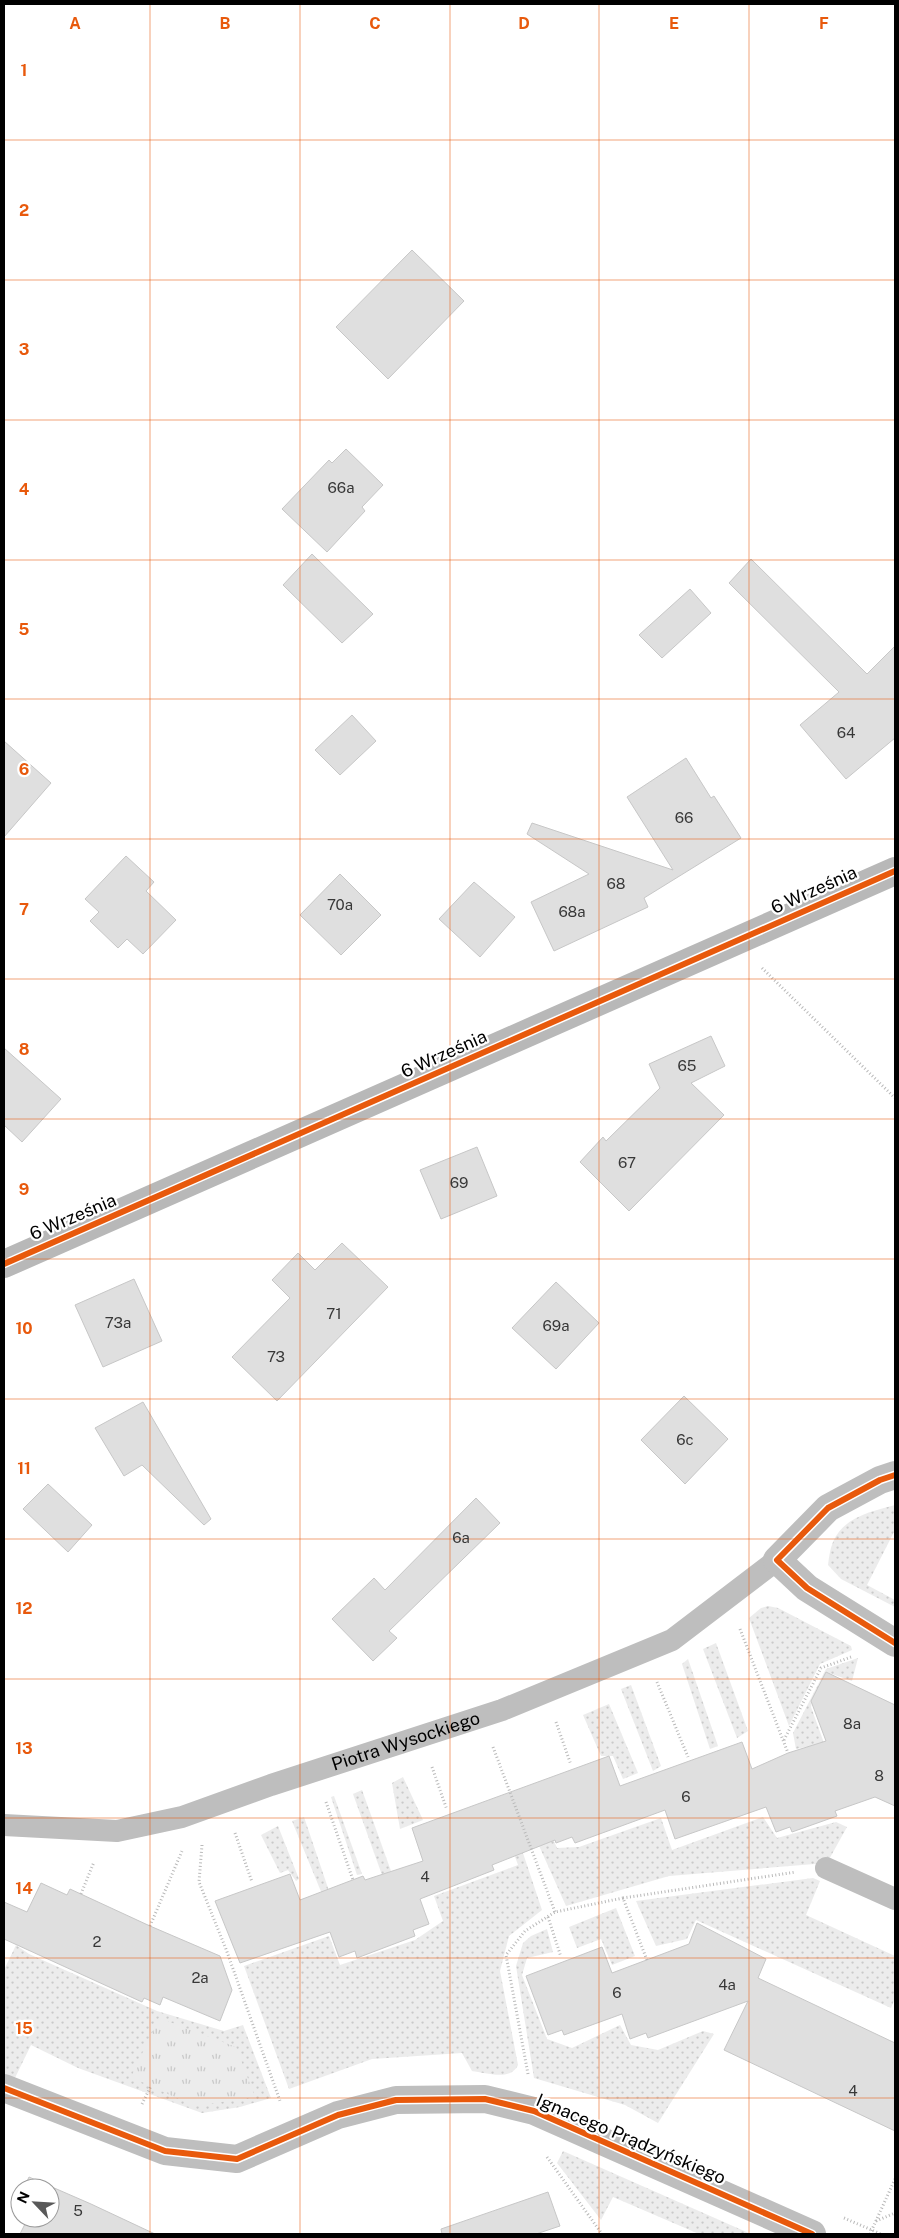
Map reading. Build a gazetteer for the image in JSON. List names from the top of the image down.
{
  "streets": {
    "street": ["6 Września", "Piotra Wysockiego", "Ignacego Prądzyńskiego"]
  },
  "house_numbers": [
    "66a",
    "64",
    "66",
    "68",
    "70a",
    "68a",
    "65",
    "67",
    "69",
    "71",
    "73a",
    "69a",
    "73",
    "6c",
    "6a",
    "8a",
    "8",
    "6",
    "4",
    "2",
    "2a",
    "4a",
    "6",
    "4",
    "5"
  ],
  "north": "top left",
  "grid": {
    "columns": [
      "A",
      "B",
      "C",
      "D",
      "E",
      "F"
    ],
    "rows": [
      "1",
      "2",
      "3",
      "4",
      "5",
      "6",
      "7",
      "8",
      "9",
      "10",
      "11",
      "12",
      "13",
      "14",
      "15"
    ]
  }
}
